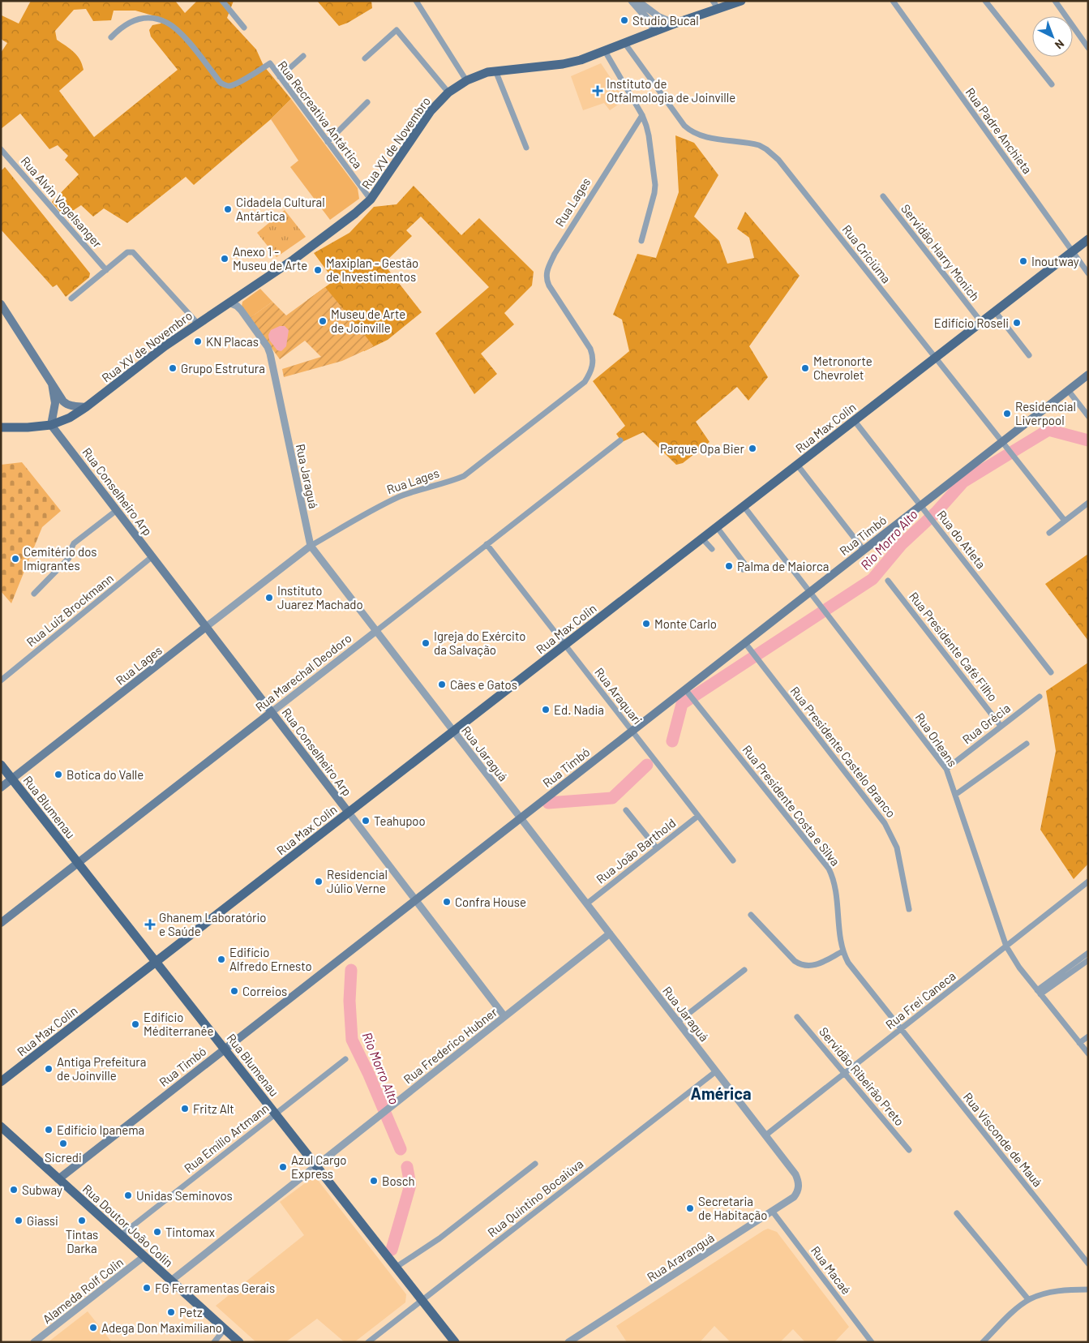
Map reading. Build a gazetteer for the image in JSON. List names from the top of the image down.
{
  "streets": {
    "main road": [
      "Rua XV de Novembro",
      "Rua Lages",
      "Rua Max Colin",
      "Rua Conselheiro Arp",
      "Rua Timbó",
      "Rua Marechal Deodoro",
      "Rua Blumenau",
      "Rua Doutor João Colin"
    ],
    "street": [
      "Rua Recreativa Antártica",
      "Rua Padre Anchieta",
      "Rua Alvin Vogelsanger",
      "Servidão Harry Monich",
      "Rua Criciúma",
      "Rua Jaraguá",
      "Rua do Atleta",
      "Rua Luiz Brockmann",
      "Rua Presidente Café Filho",
      "Rua Araquari",
      "Rua Grécia",
      "Rua Orleans",
      "Rua Presidente Castelo Branco",
      "Rua Presidente Costa e Silva",
      "Rua João Barthold",
      "Rua Frei Caneca",
      "Rua Frederico Hubner",
      "Servidão Ribeirão Preto",
      "Rua Emílio Artmann",
      "Rua Visconde de Mauá",
      "Rua Quintino Bocaiúva",
      "Rua Araranguá",
      "Rua Macaé",
      "Alameda Rolf Colin"
    ]
  },
  "crossings": [
    ["Rua Recreativa Antártica", "Rua XV de Novembro"],
    ["Rua Padre Anchieta", "Rua Max Colin"],
    ["Rua XV de Novembro", "Rua Criciúma"],
    ["Rua XV de Novembro", "Rua Jaraguá"],
    ["Rua XV de Novembro", "Rua Conselheiro Arp"],
    ["Rua Lages", "Rua Jaraguá"],
    ["Rua Lages", "Rua Conselheiro Arp"],
    ["Rua Lages", "Rua Blumenau"],
    ["Servidão Harry Monich", "Rua Max Colin"],
    ["Rua Criciúma", "Rua Max Colin"],
    ["Rua Criciúma", "Rua Timbó"],
    ["Rua Max Colin", "Rua Jaraguá"],
    ["Rua Max Colin", "Rua Conselheiro Arp"],
    ["Rua Max Colin", "Rua do Atleta"],
    ["Rua Max Colin", "Rua Araquari"],
    ["Rua Max Colin", "Rua Orleans"],
    ["Rua Max Colin", "Rua Blumenau"],
    ["Rua Jaraguá", "Rua Timbó"],
    ["Rua Jaraguá", "Rua Marechal Deodoro"],
    ["Rua Jaraguá", "Rua João Barthold"],
    ["Rua Jaraguá", "Rua Frei Caneca"],
    ["Rua Jaraguá", "Rua Frederico Hubner"],
    ["Rua Jaraguá", "Rua Quintino Bocaiúva"],
    ["Rua Jaraguá", "Rua Araranguá"],
    ["Rua Conselheiro Arp", "Rua Timbó"],
    ["Rua Conselheiro Arp", "Rua Luiz Brockmann"],
    ["Rua Conselheiro Arp", "Rua Marechal Deodoro"],
    ["Rua Conselheiro Arp", "Rua Frederico Hubner"],
    ["Rua Timbó", "Rua do Atleta"],
    ["Rua Timbó", "Rua Araquari"],
    ["Rua Timbó", "Rua Orleans"],
    ["Rua Timbó", "Rua Presidente Castelo Branco"],
    ["Rua Timbó", "Rua Presidente Costa e Silva"],
    ["Rua Timbó", "Rua Blumenau"],
    ["Rua Timbó", "Rua Doutor João Colin"],
    ["Rua Presidente Café Filho", "Rua Grécia"],
    ["Rua Marechal Deodoro", "Rua Araquari"],
    ["Rua Marechal Deodoro", "Rua Blumenau"],
    ["Rua Araquari", "Rua João Barthold"],
    ["Rua Grécia", "Rua Orleans"],
    ["Rua Orleans", "Rua Frei Caneca"],
    ["Rua Presidente Costa e Silva", "Rua Frei Caneca"],
    ["Rua Presidente Costa e Silva", "Rua Visconde de Mauá"],
    ["Rua Blumenau", "Rua Frederico Hubner"],
    ["Rua Blumenau", "Rua Emílio Artmann"],
    ["Rua Blumenau", "Rua Quintino Bocaiúva"],
    ["Rua Frei Caneca", "Servidão Ribeirão Preto"],
    ["Rua Frei Caneca", "Rua Visconde de Mauá"],
    ["Rua Frederico Hubner", "Rua Doutor João Colin"],
    ["Rua Emílio Artmann", "Rua Doutor João Colin"],
    ["Rua Doutor João Colin", "Alameda Rolf Colin"],
    ["Rua Araranguá", "Rua Macaé"]
  ],
  "districts": ["América"],
  "water": ["Rio Morro Alto"],
  "places": {
    "other": [
      "Studio Bucal",
      "Cidadela Cultural Antártica",
      "Anexo 1 - Museu de Arte",
      "Inoutway",
      "Maxiplan - Gestão de Investimentos",
      "Museu de Arte de Joinville",
      "Edifício Roseli",
      "KN Placas",
      "Grupo Estrutura",
      "Metronorte Chevrolet",
      "Residencial Liverpool",
      "Parque Opa Bier",
      "Cemitério dos Imigrantes",
      "Palma de Maiorca",
      "Instituto Juarez Machado",
      "Monte Carlo",
      "Igreja do Exército da Salvação",
      "Cães e Gatos",
      "Ed. Nadia",
      "Botica do Valle",
      "Teahupoo",
      "Residencial Júlio Verne",
      "Confra House",
      "Edifício Alfredo Ernesto",
      "Correios",
      "Edifício Méditerranée",
      "Antiga Prefeitura de Joinville",
      "Fritz Alt",
      "Edifício Ipanema",
      "Sicredi",
      "Azul Cargo Express",
      "Bosch",
      "Subway",
      "Unidas Seminovos",
      "Secretaria de Habitação",
      "Giassi",
      "Tintas Darka",
      "Tintomax",
      "FG Ferramentas Gerais",
      "Petz",
      "Adega Don Maximiliano"
    ],
    "health": ["Instituto de Otfalmologia de Joinville", "Ghanem Laboratório e Saúde"]
  },
  "north": "bottom right"
}
